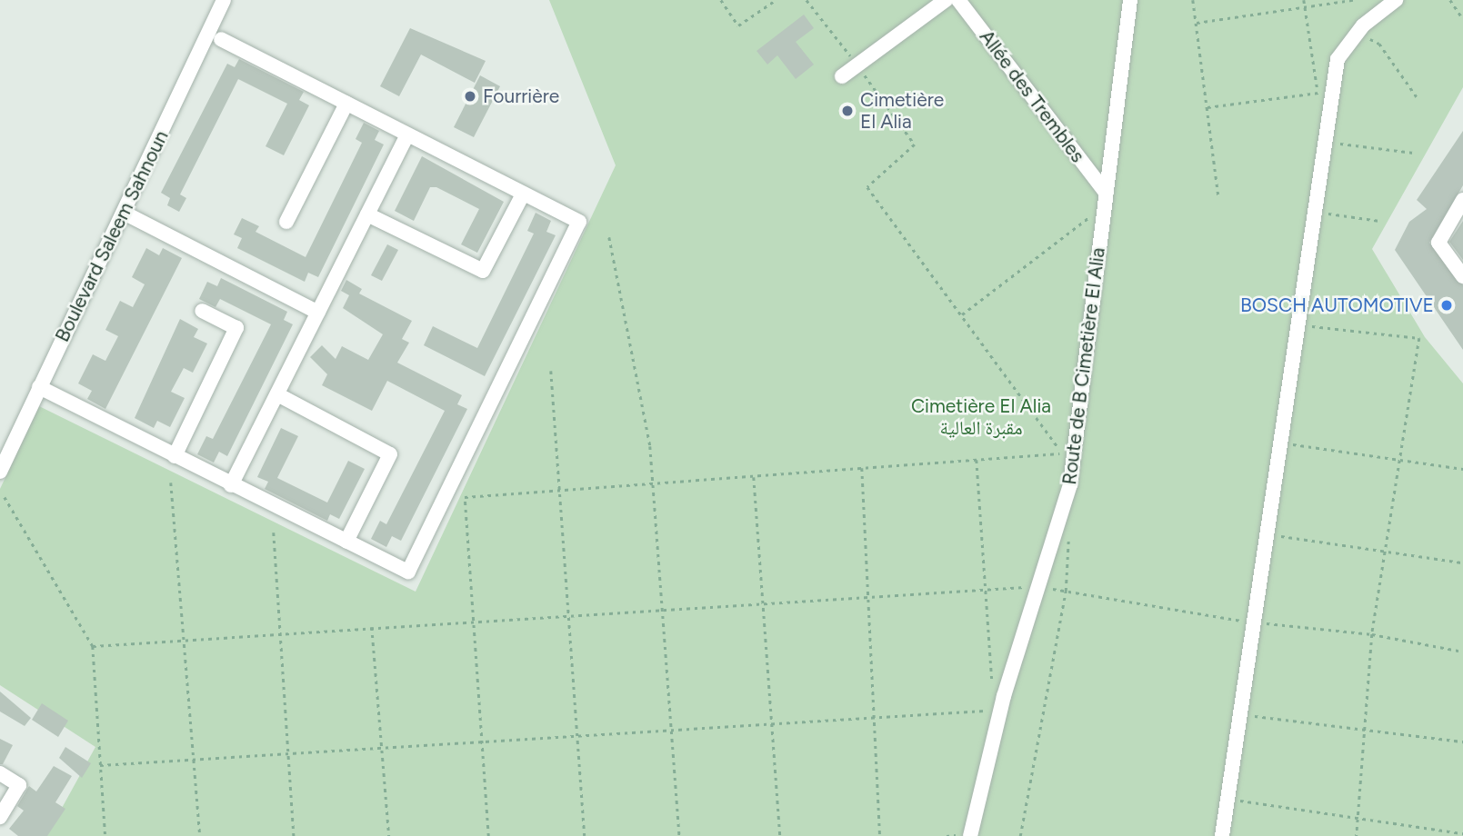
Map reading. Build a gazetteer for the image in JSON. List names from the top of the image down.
{
  "streets": {
    "street": ["Allée des Trembles", "Boulevard Saleem Sahnoun", "Route de B Cimetière El Alia"]
  },
  "crossings": [
    ["Allée des Trembles", "Route de B Cimetière El Alia"]
  ],
  "parks": ["Cimetière El Alia مقبرة العالية"],
  "places": ["Fourrière", "Cimetière El Alia", "BOSCH AUTOMOTIVE"]
}
